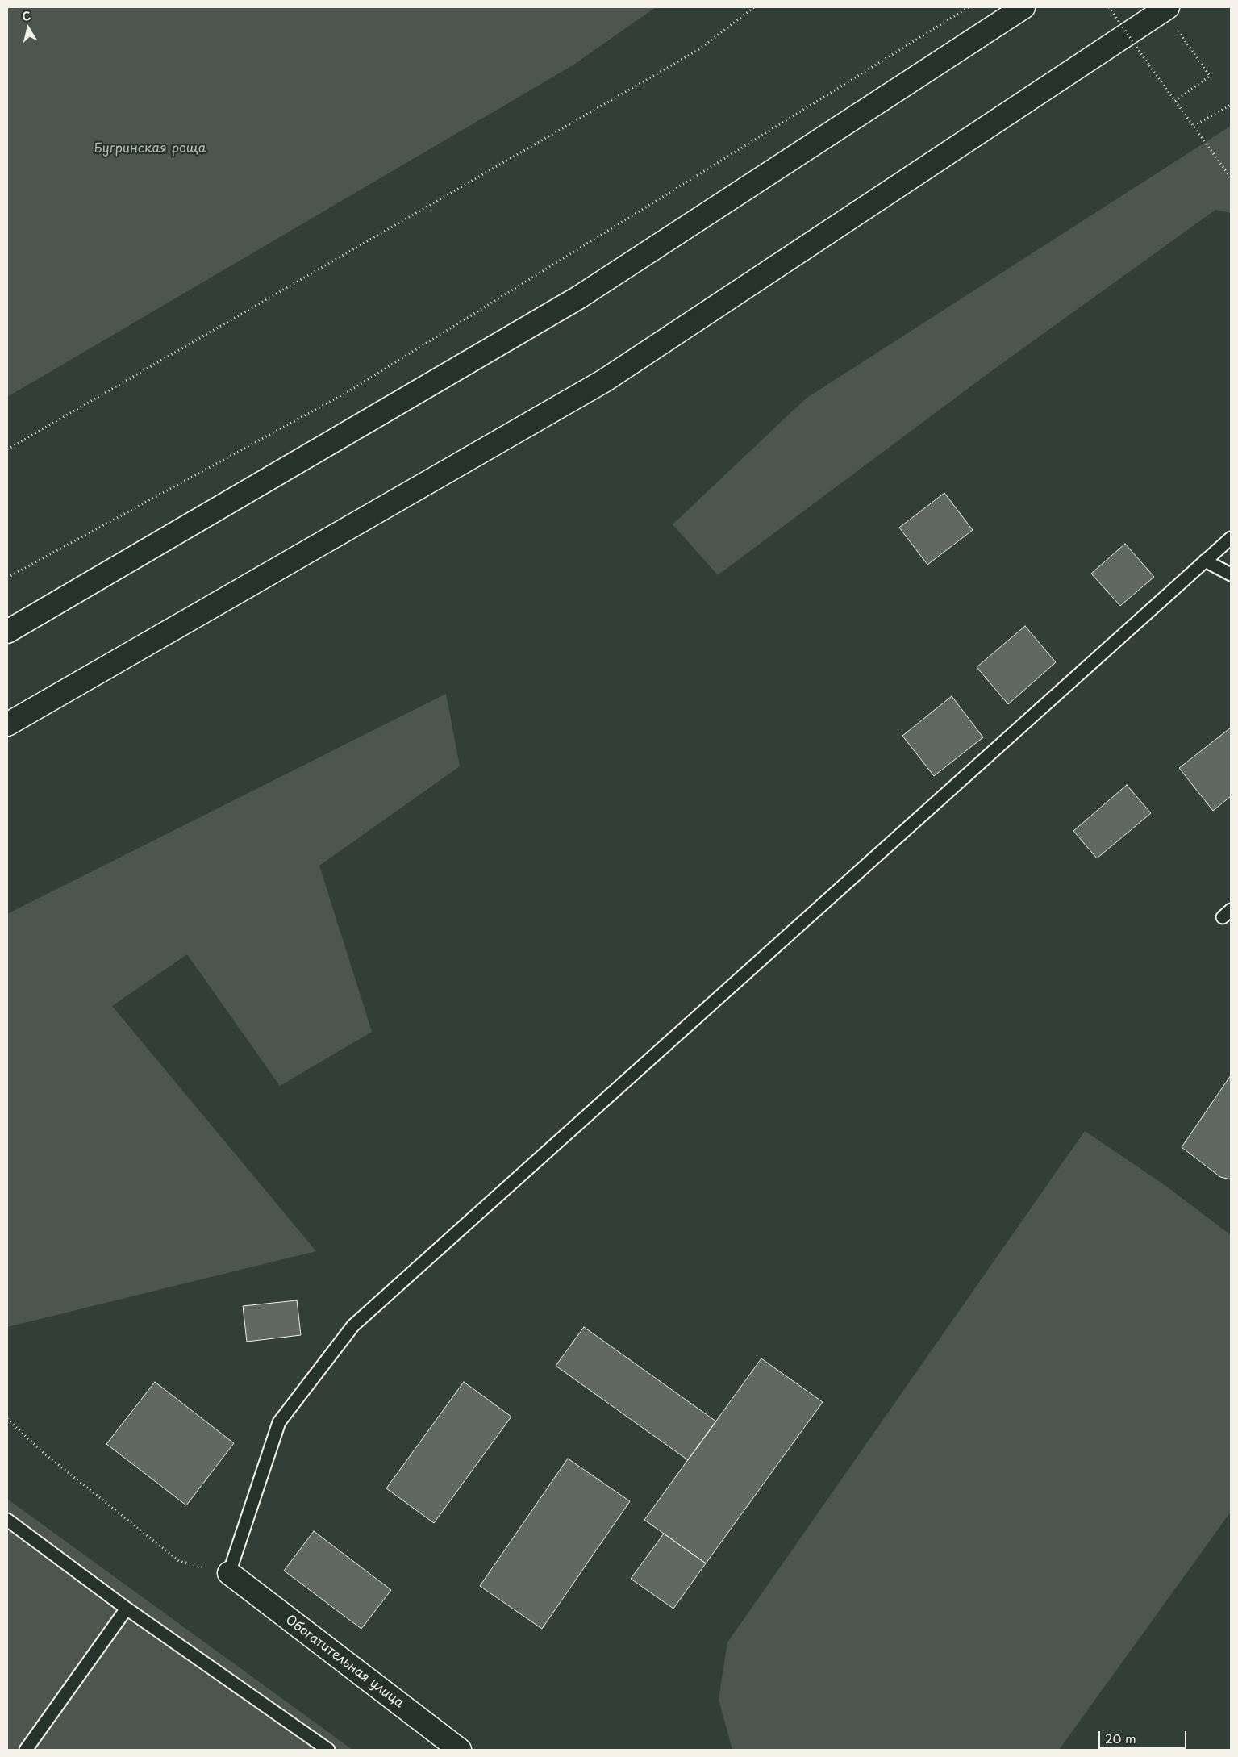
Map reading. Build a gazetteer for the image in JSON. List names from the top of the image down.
{
  "streets": {
    "main road": ["Обогатительная улица"]
  },
  "parks": ["Бугринская роща"],
  "scale_bar": "20 m",
  "north": "top"
}
